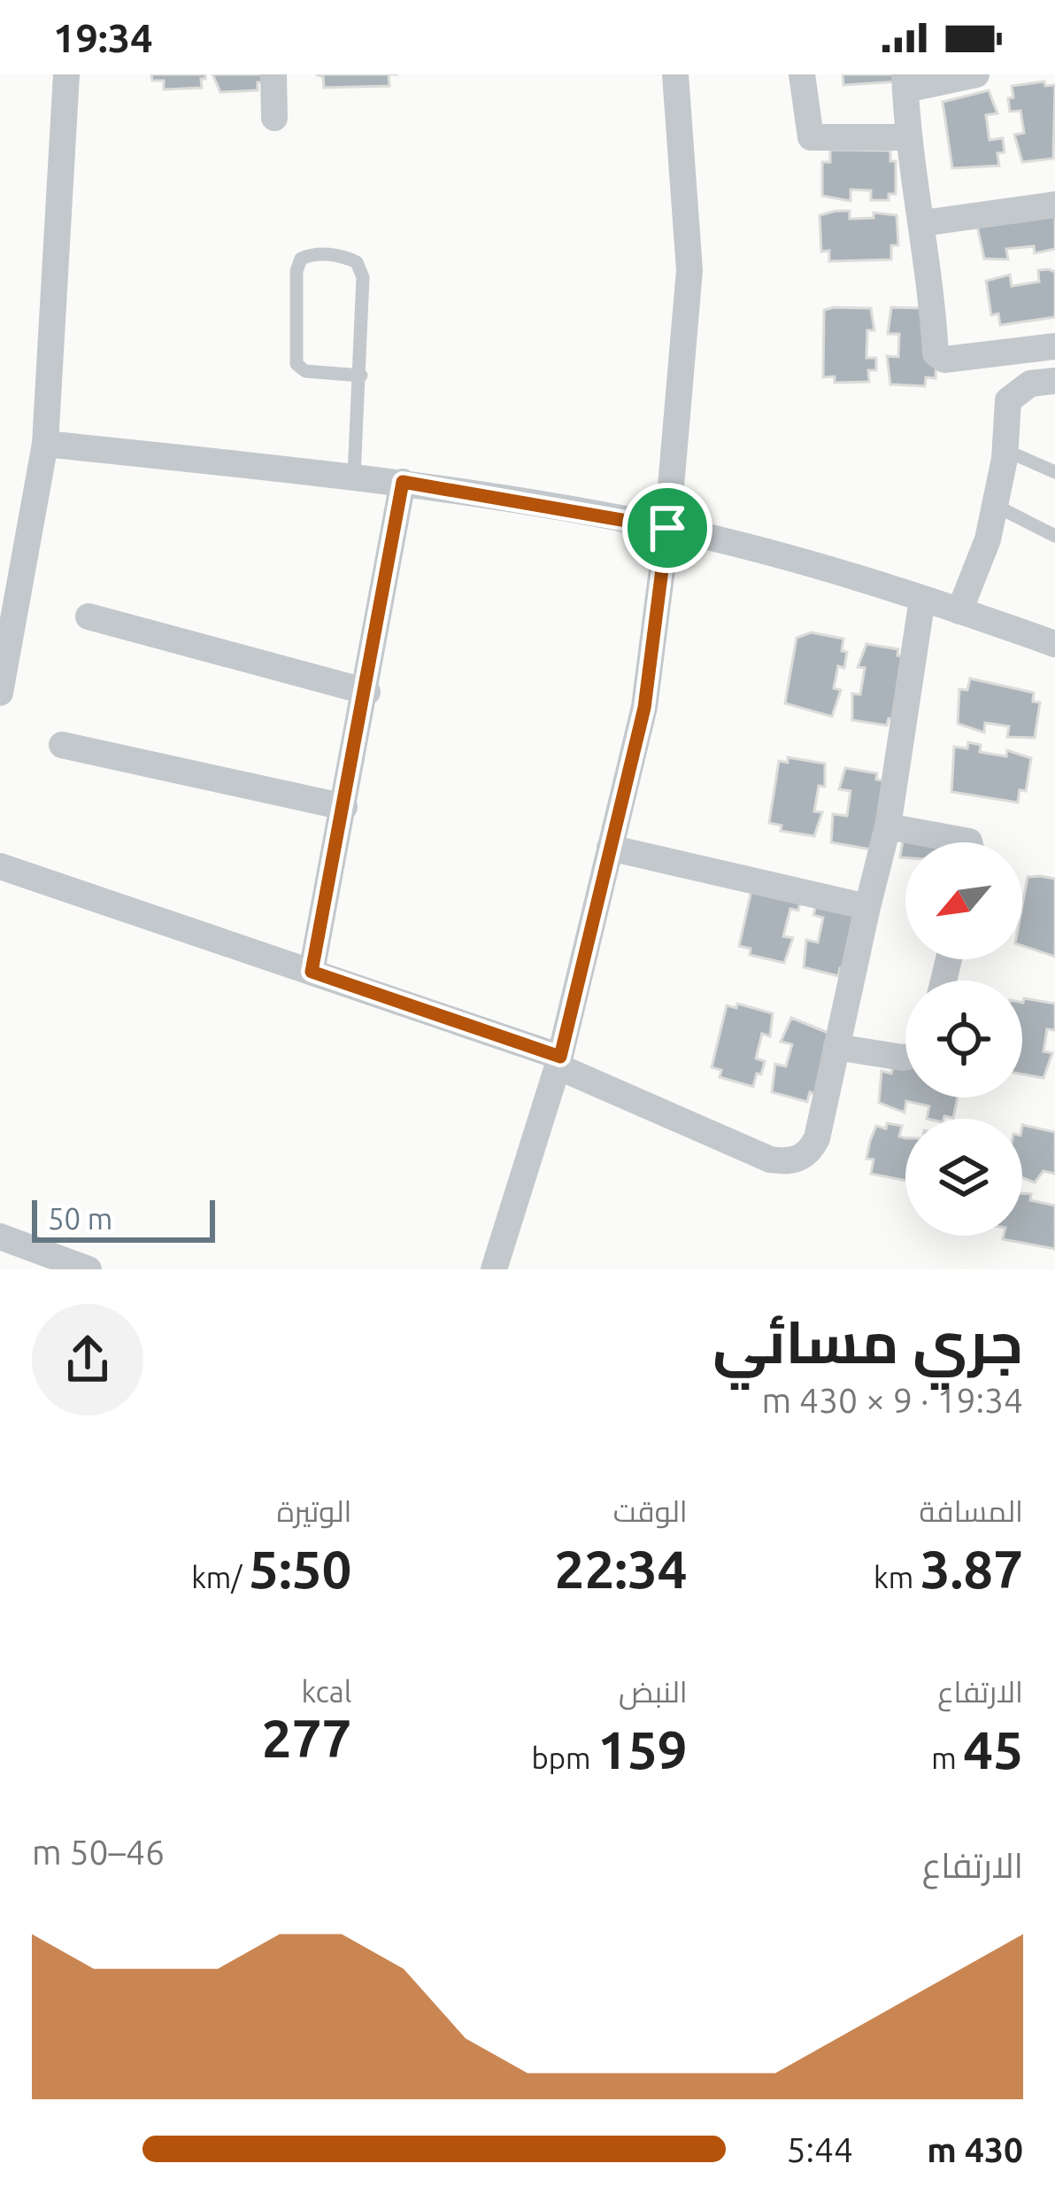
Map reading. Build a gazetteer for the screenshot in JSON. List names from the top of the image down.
{
  "scale_bar": "50 m",
  "north": "bottom left",
  "page": {
    "status": "19:34",
    "scale": "50 m",
    "heading": ["جري مسائي", "19:34 · 9 × 430 m"],
    "stats": [
      ["المسافة", "3.87 km"],
      ["الوقت", "22:34"],
      ["الوتيرة", "5:50 /km"],
      ["الارتفاع", "45 m"],
      ["النبض", "159 bpm"],
      ["kcal", "277"]
    ],
    "chart": ["الارتفاع", "46–50 m"],
    "list": [
      {
        "name": "430 m",
        "note": "5:44"
      }
    ]
  }
}
